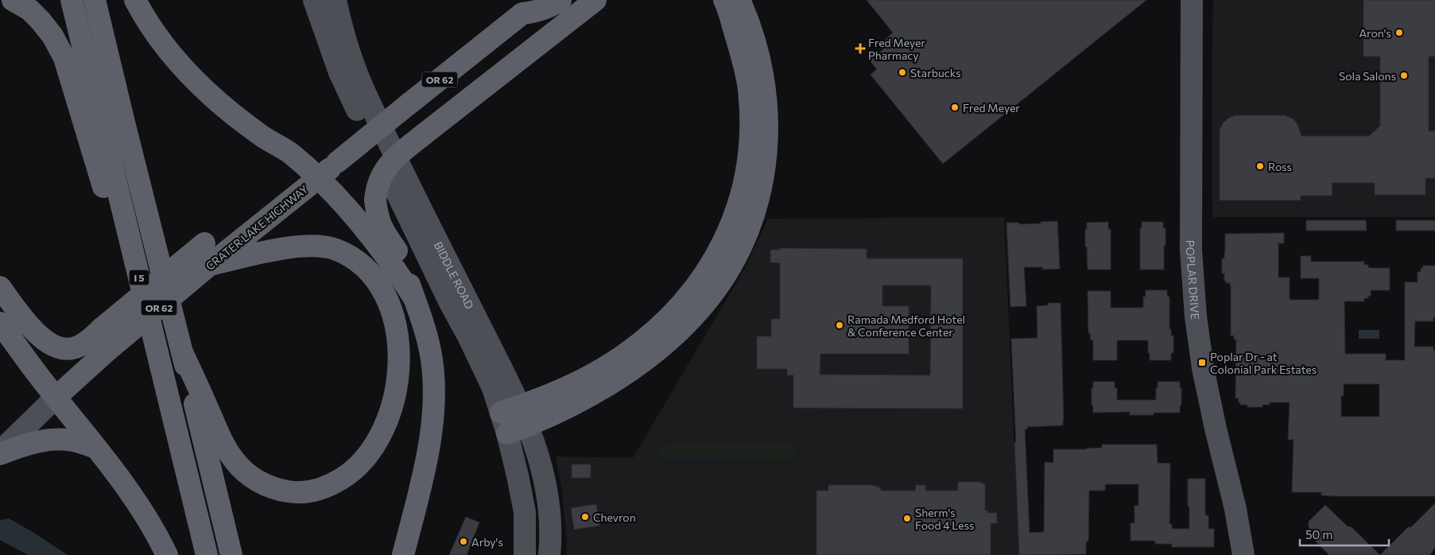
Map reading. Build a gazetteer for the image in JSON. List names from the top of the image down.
{
  "streets": {
    "highway": ["OR 62", "CRATER LAKE HIGHWAY", "I 5"],
    "main road": ["BIDDLE ROAD", "POPLAR DRIVE"]
  },
  "places": {
    "other": [
      "Aron's",
      "Starbucks",
      "Sola Salons",
      "Fred Meyer",
      "Ross",
      "Ramada Medford Hotel & Conference Center",
      "Chevron",
      "Sherm's Food 4 Less",
      "Arby's"
    ],
    "health": ["Fred Meyer Pharmacy"],
    "transit": ["Poplar Dr - at Colonial Park Estates"]
  },
  "scale_bar": "50 m"
}
